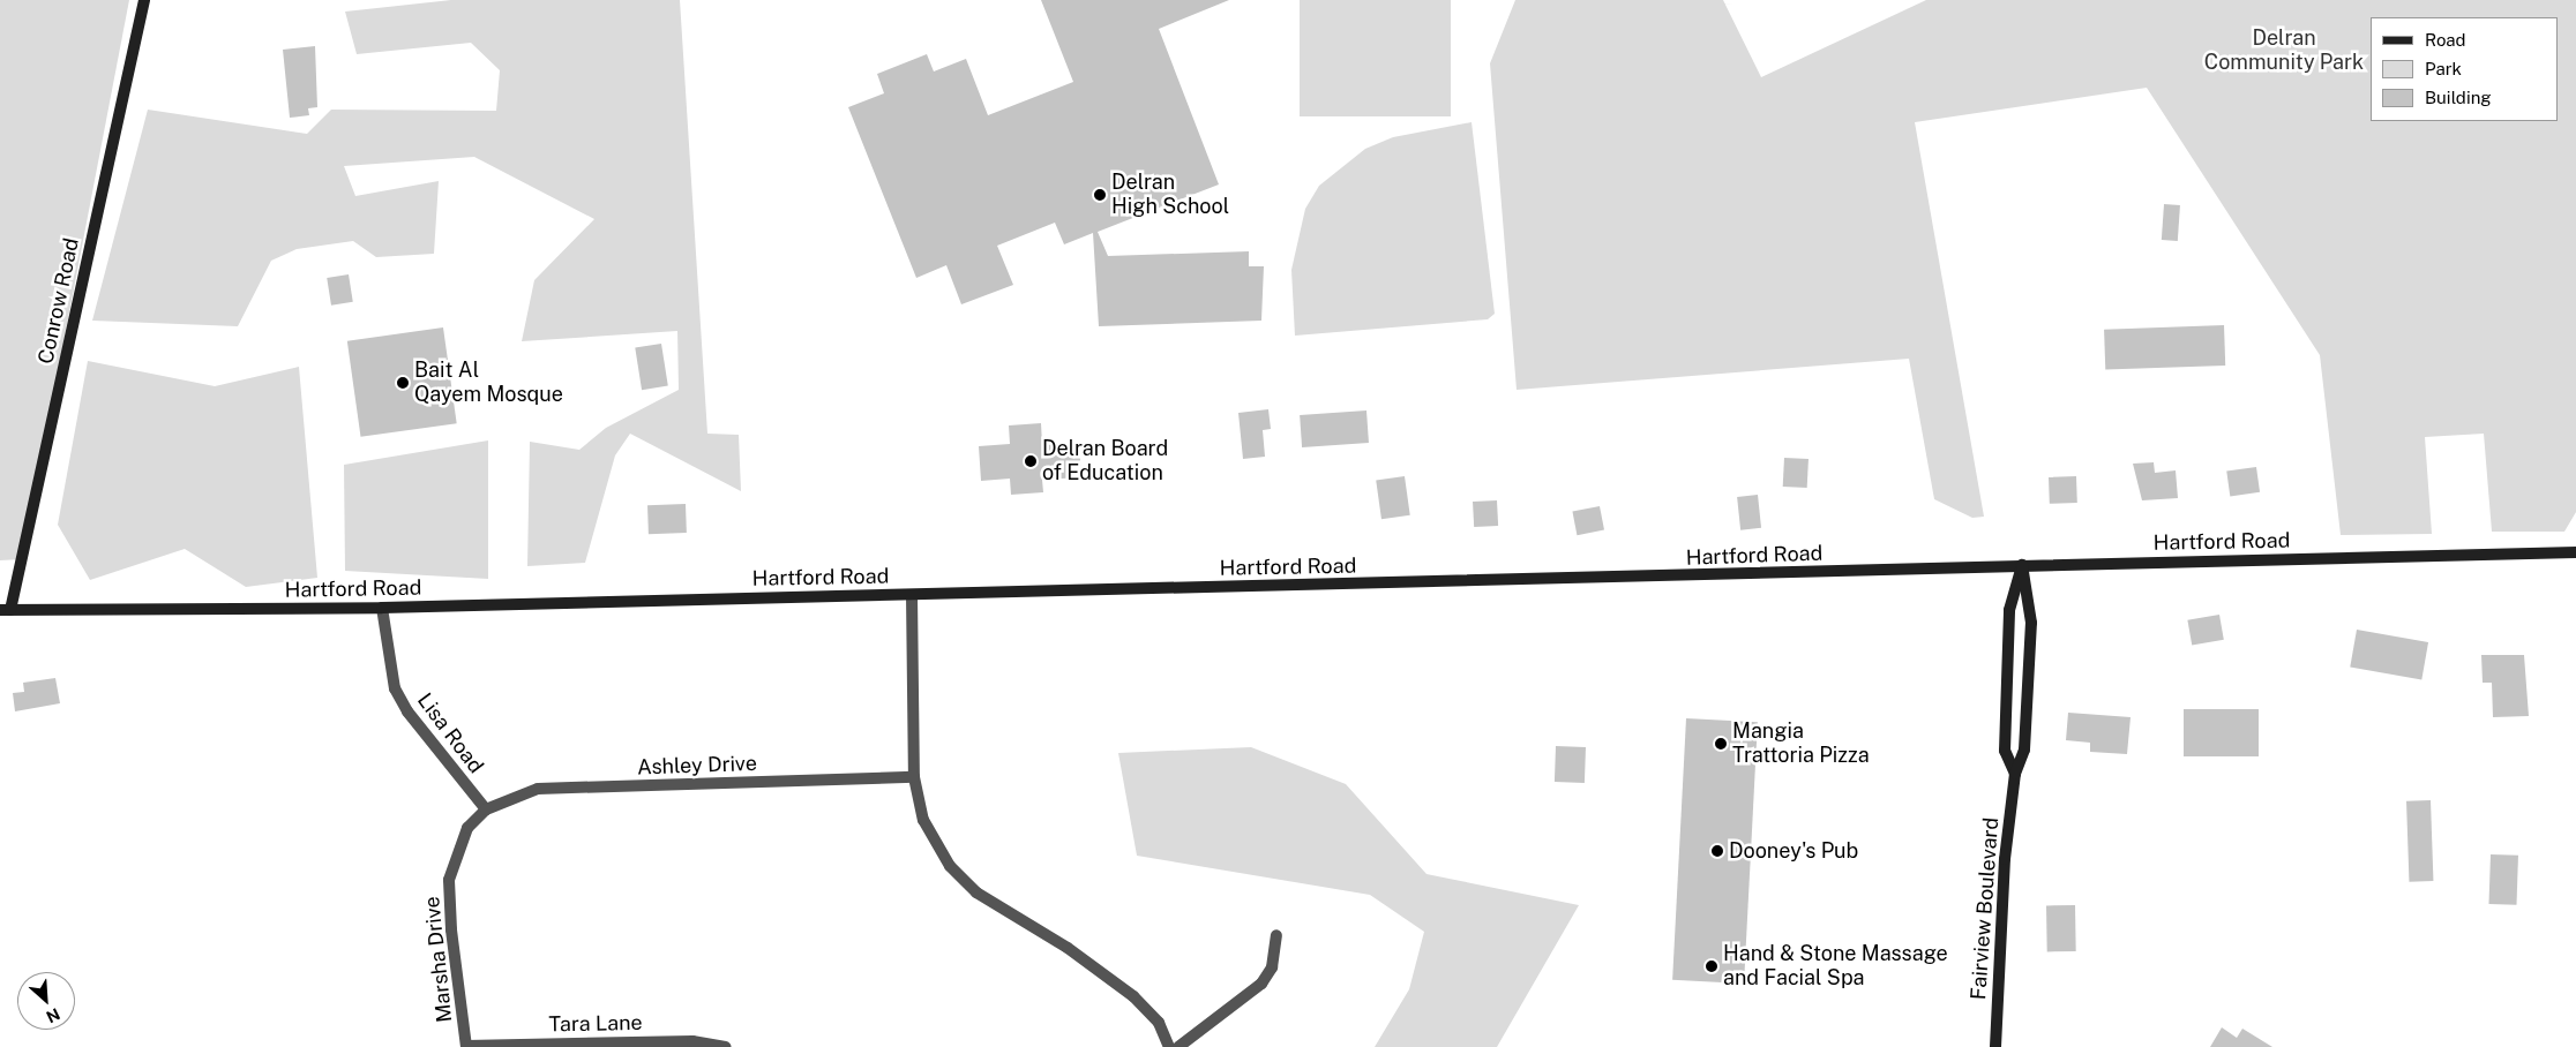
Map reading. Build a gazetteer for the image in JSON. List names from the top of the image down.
{
  "streets": {
    "main road": ["Conrow Road", "Hartford Road", "Fairview Boulevard"],
    "street": [
      "Lisa Road",
      "Ashley Drive",
      "Marsha Drive",
      "Tara Lane"
    ]
  },
  "crossings": [
    ["Conrow Road", "Hartford Road"],
    ["Hartford Road", "Lisa Road"],
    ["Hartford Road", "Fairview Boulevard"],
    ["Lisa Road", "Ashley Drive"],
    ["Lisa Road", "Marsha Drive"],
    ["Ashley Drive", "Marsha Drive"],
    ["Marsha Drive", "Tara Lane"]
  ],
  "parks": ["Delran Community Park"],
  "places": [
    "Delran High School",
    "Bait Al Qayem Mosque",
    "Delran Board of Education",
    "Mangia Trattoria Pizza",
    "Dooney's Pub",
    "Hand & Stone Massage and Facial Spa"
  ],
  "legend": ["Road", "Park", "Building"],
  "north": "bottom right"
}
